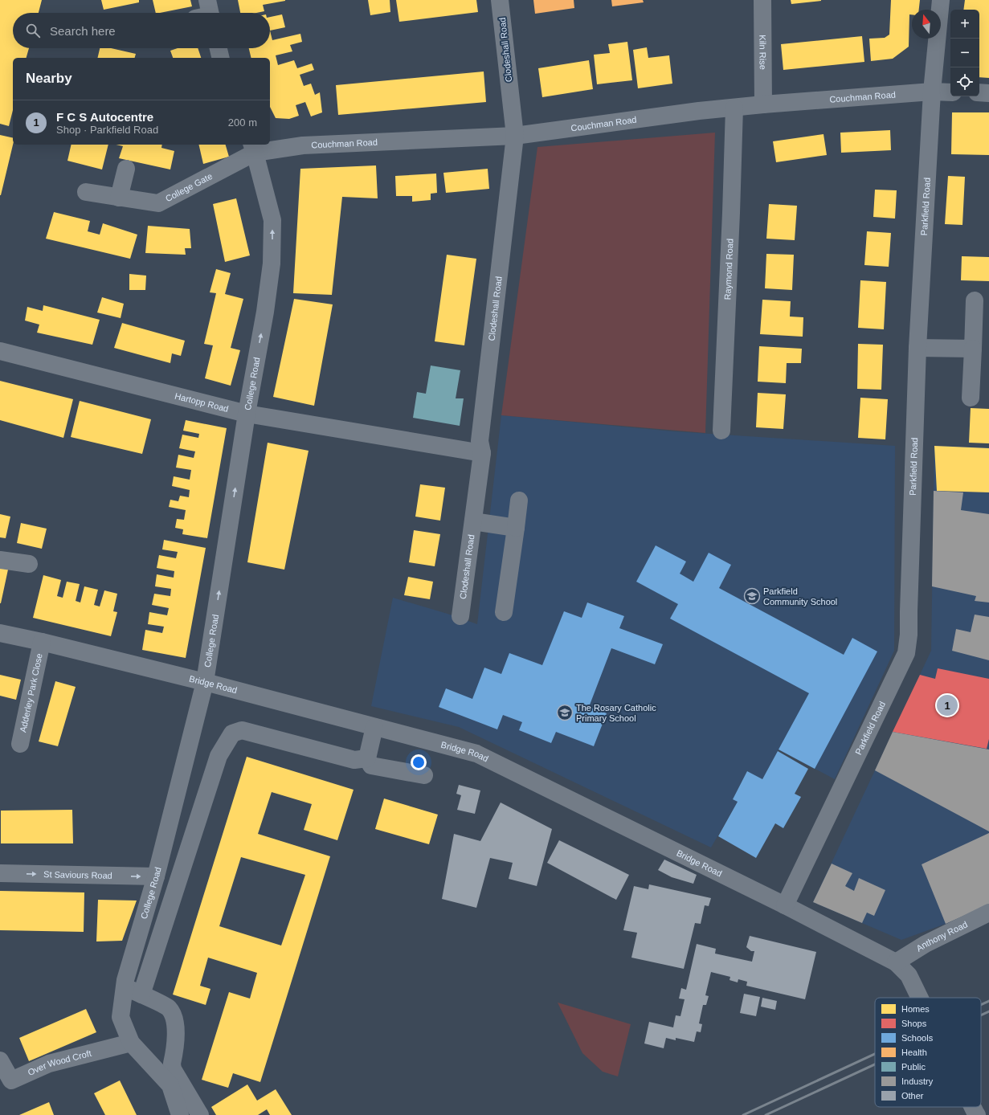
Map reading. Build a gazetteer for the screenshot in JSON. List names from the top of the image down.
{
  "streets": {
    "street": [
      "Clodeshall Road",
      "Kiln Rise",
      "Couchman Road",
      "College Gate",
      "Parkfield Road",
      "Raymond Road",
      "College Road",
      "Hartopp Road",
      "Bridge Road",
      "Adderley Park Close",
      "St Saviours Road",
      "Anthony Road",
      "Over Wood Croft"
    ]
  },
  "crossings": [
    ["Clodeshall Road", "Couchman Road"],
    ["Clodeshall Road", "Hartopp Road"],
    ["Kiln Rise", "Couchman Road"],
    ["Couchman Road", "College Gate"],
    ["Couchman Road", "Parkfield Road"],
    ["Couchman Road", "Raymond Road"],
    ["Couchman Road", "College Road"],
    ["College Gate", "College Road"],
    ["Parkfield Road", "Bridge Road"],
    ["College Road", "Hartopp Road"],
    ["College Road", "Bridge Road"],
    ["College Road", "St Saviours Road"],
    ["College Road", "Over Wood Croft"],
    ["Bridge Road", "Adderley Park Close"],
    ["Bridge Road", "Anthony Road"]
  ],
  "one_way": ["College Road", "St Saviours Road"],
  "places": {
    "school or university": ["Parkfield Community School", "The Rosary Catholic Primary School"]
  },
  "legend": [
    "Homes",
    "Shops",
    "Schools",
    "Health",
    "Public",
    "Industry",
    "Other"
  ],
  "north": "top",
  "page": {
    "map_buttons": ["+", "−"],
    "search": "Search here",
    "heading": "Nearby",
    "list": [
      {
        "mark": "1",
        "name": "F C S Autocentre",
        "note": "Shop · Parkfield Road",
        "value": "200 m"
      }
    ],
    "pins": "1"
  }
}
